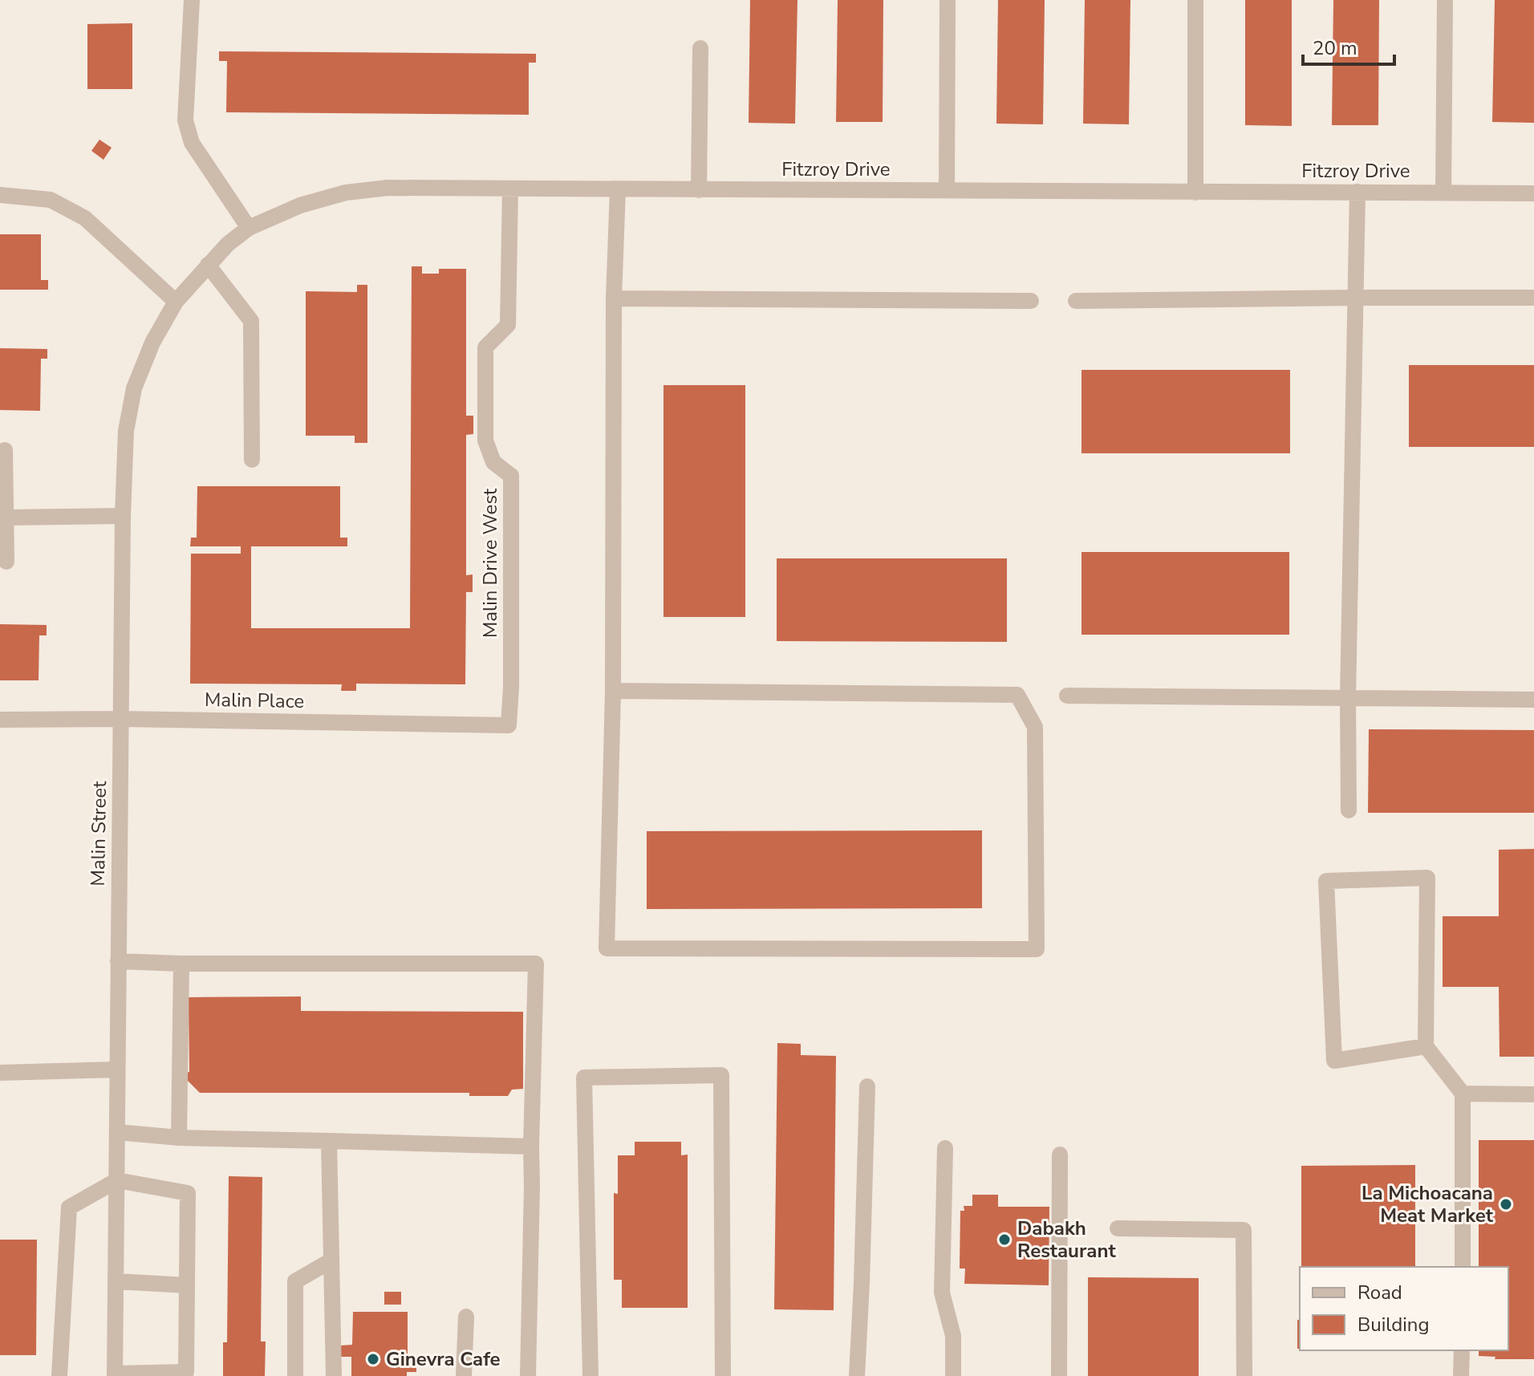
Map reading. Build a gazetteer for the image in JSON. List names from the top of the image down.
{
  "streets": {
    "street": [
      "Fitzroy Drive",
      "Malin Drive West",
      "Malin Place",
      "Malin Street"
    ]
  },
  "crossings": [
    ["Fitzroy Drive", "Malin Drive West"],
    ["Fitzroy Drive", "Malin Street"],
    ["Malin Drive West", "Malin Place"],
    ["Malin Place", "Malin Street"]
  ],
  "places": ["La Michoacana Meat Market", "Dabakh Restaurant", "Ginevra Cafe"],
  "legend": ["Road", "Building"],
  "scale_bar": "20 m"
}
